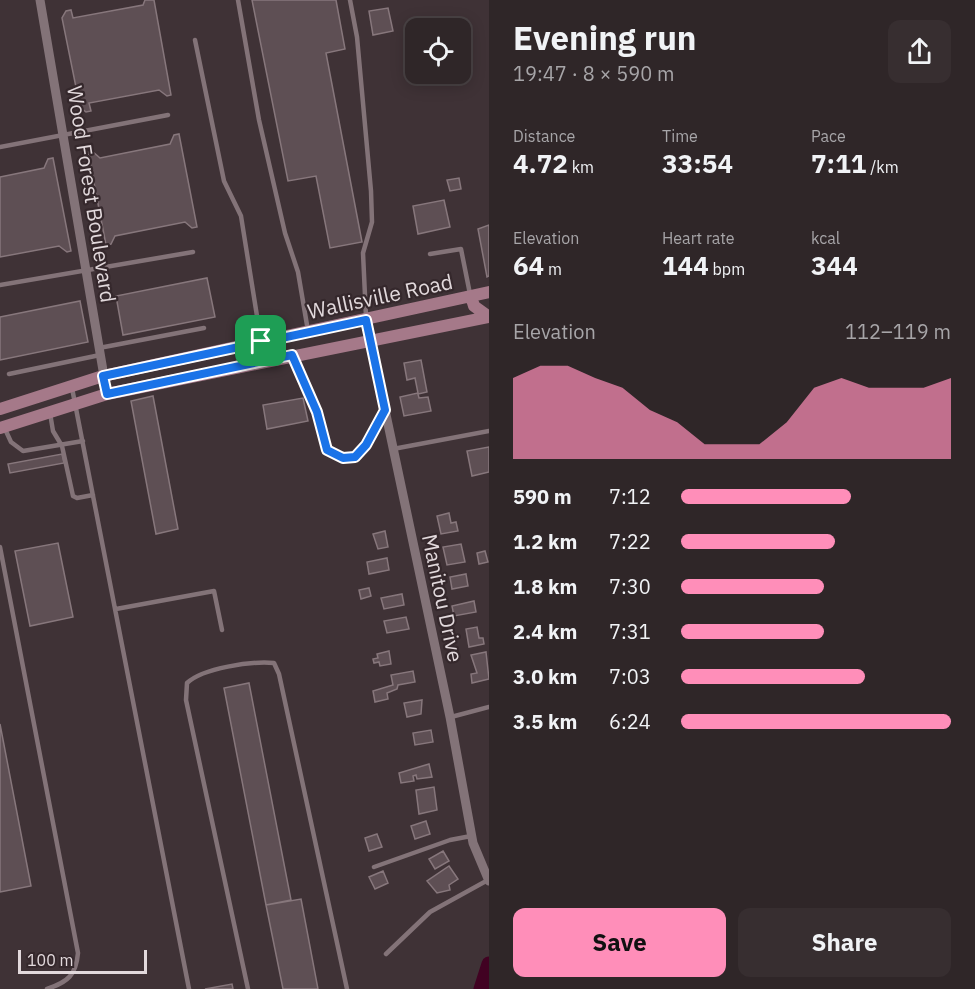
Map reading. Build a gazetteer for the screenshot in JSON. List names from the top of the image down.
{
  "streets": {
    "main road": ["Wallisville Road"],
    "street": ["Wood Forest Boulevard", "Manitou Drive"]
  },
  "crossings": [
    ["Wood Forest Boulevard", "Wallisville Road"],
    ["Wallisville Road", "Manitou Drive"]
  ],
  "scale_bar": "100 m",
  "page": {
    "heading": ["Evening run", "19:47 · 8 × 590 m"],
    "stats": [
      ["Distance", "4.72 km"],
      ["Time", "33:54"],
      ["Pace", "7:11 /km"],
      ["Elevation", "64 m"],
      ["Heart rate", "144 bpm"],
      ["kcal", "344"]
    ],
    "chart": ["Elevation", "112–119 m"],
    "list": [
      {
        "name": "590 m",
        "note": "7:12"
      },
      {
        "name": "1.2 km",
        "note": "7:22"
      },
      {
        "name": "1.8 km",
        "note": "7:30"
      },
      {
        "name": "2.4 km",
        "note": "7:31"
      },
      {
        "name": "3.0 km",
        "note": "7:03"
      },
      {
        "name": "3.5 km",
        "note": "6:24"
      }
    ],
    "buttons": ["Save", "Share"],
    "scale": "100 m"
  }
}
